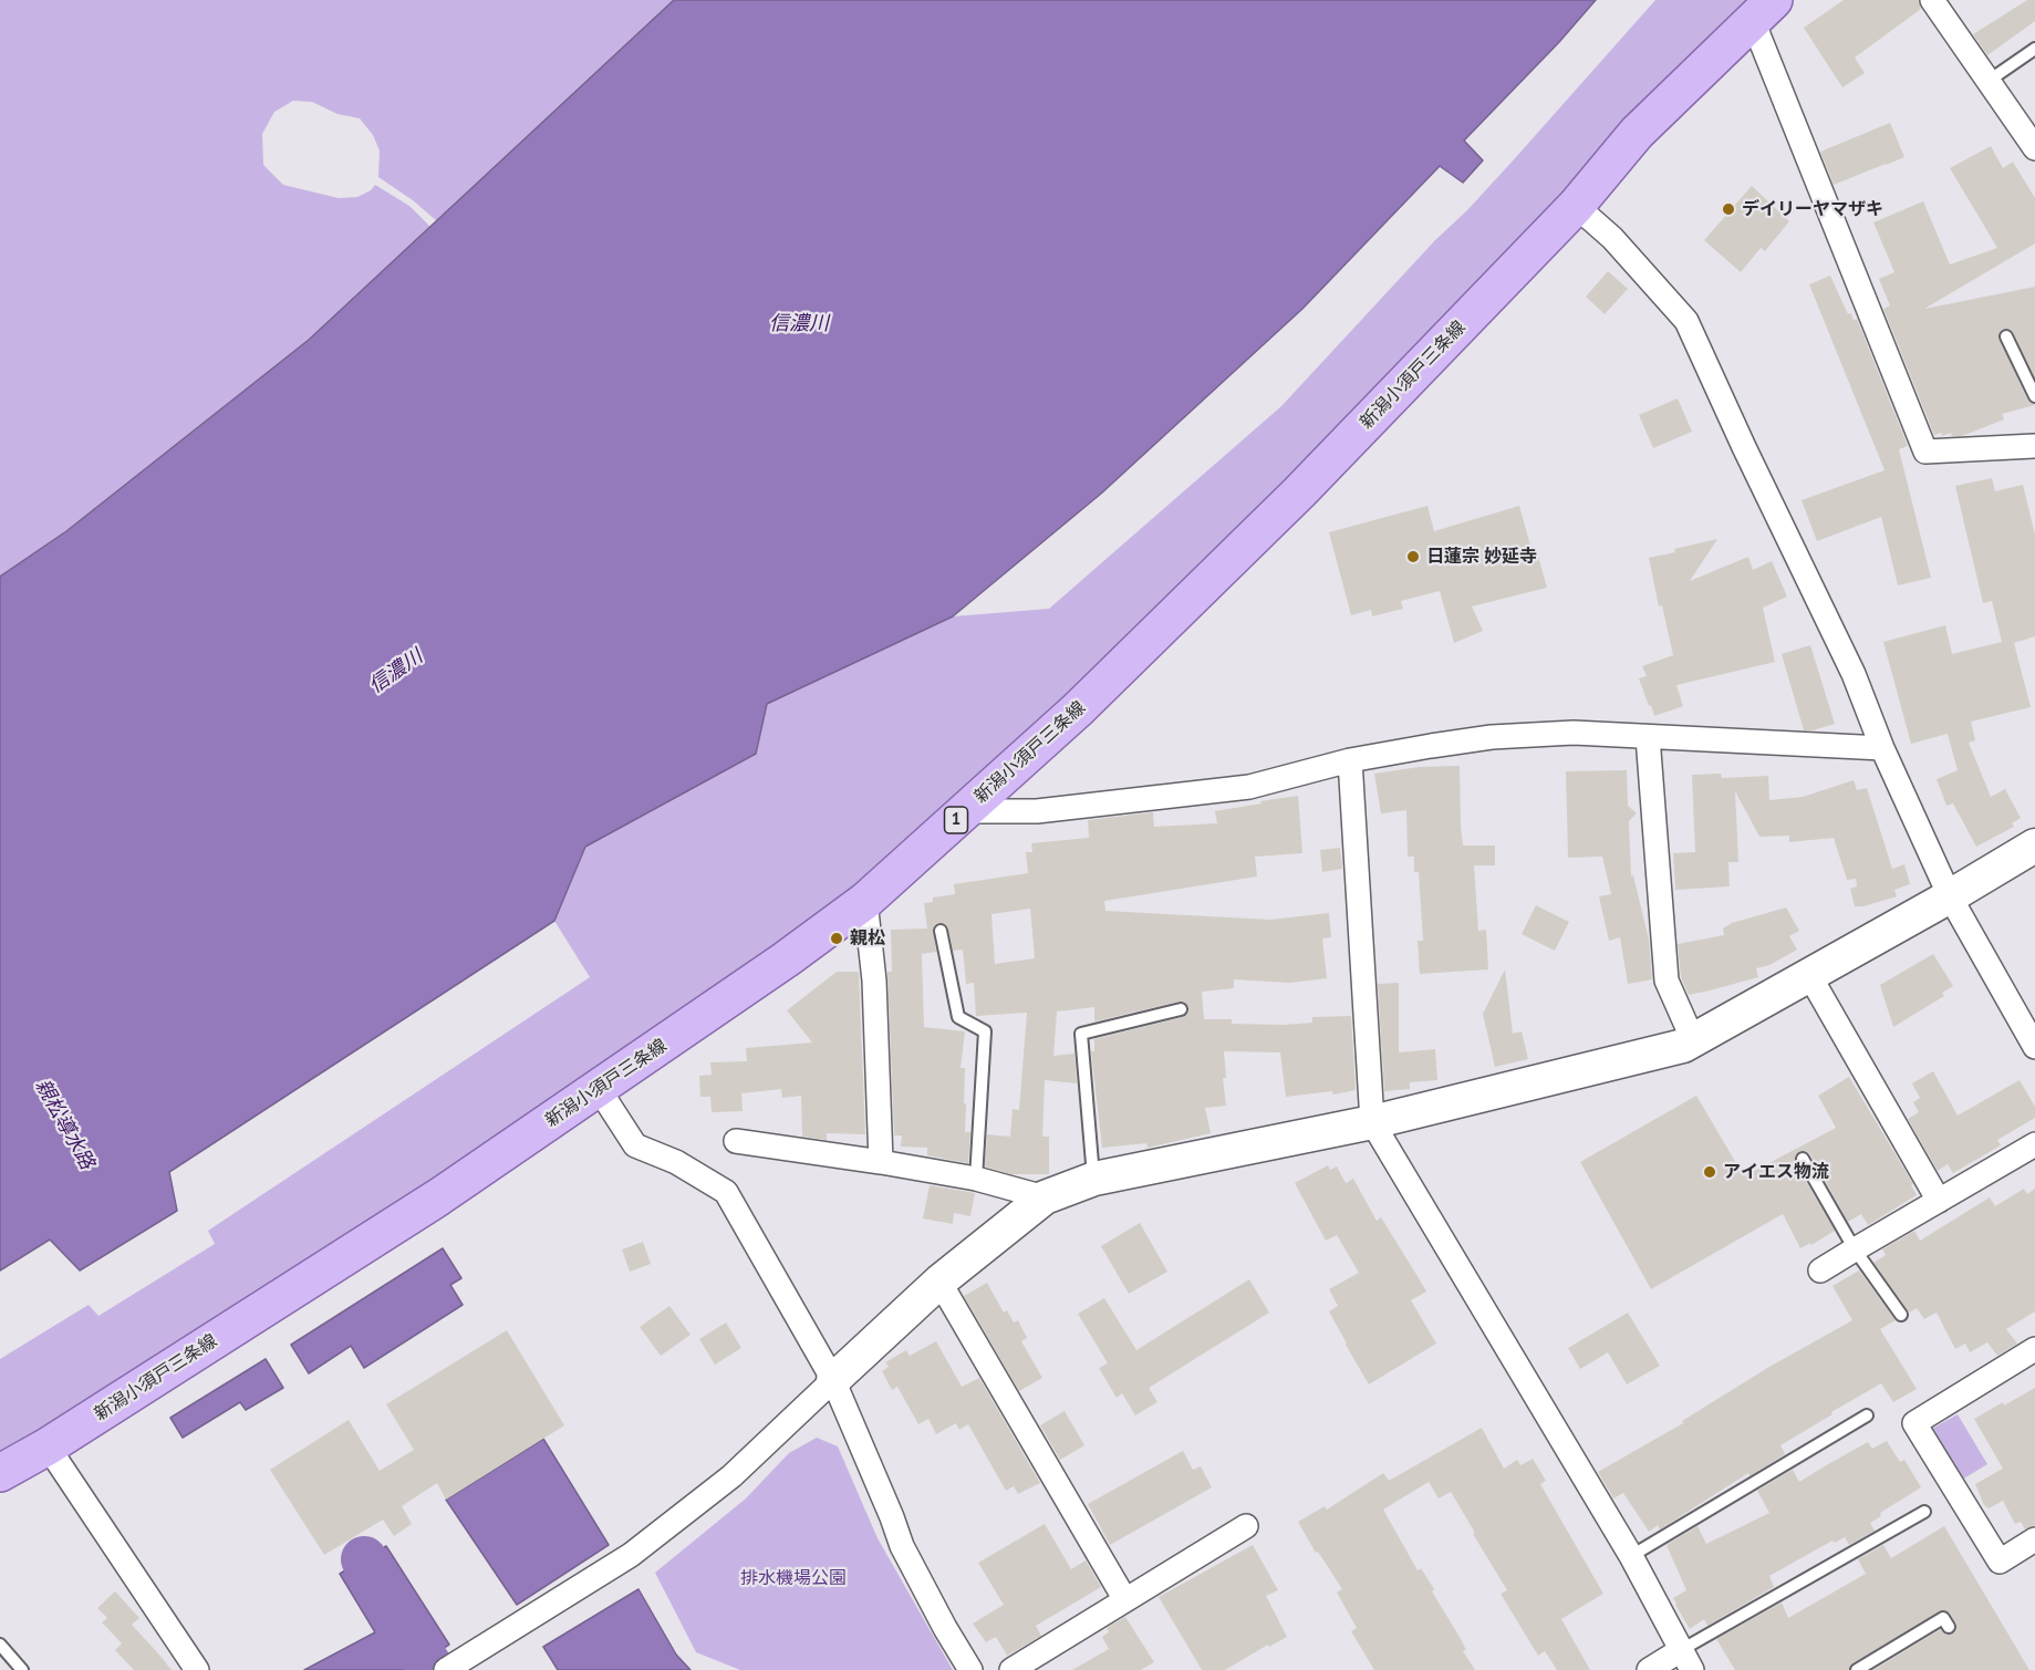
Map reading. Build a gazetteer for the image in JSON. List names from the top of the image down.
{
  "streets": {
    "main road": ["新潟小須戸三条線", "1"]
  },
  "water": ["信濃川", "親松導水路"],
  "parks": ["排水機場公園"],
  "places": [
    "デイリーヤマザキ",
    "日蓮宗 妙延寺",
    "親松",
    "アイエス物流"
  ]
}
